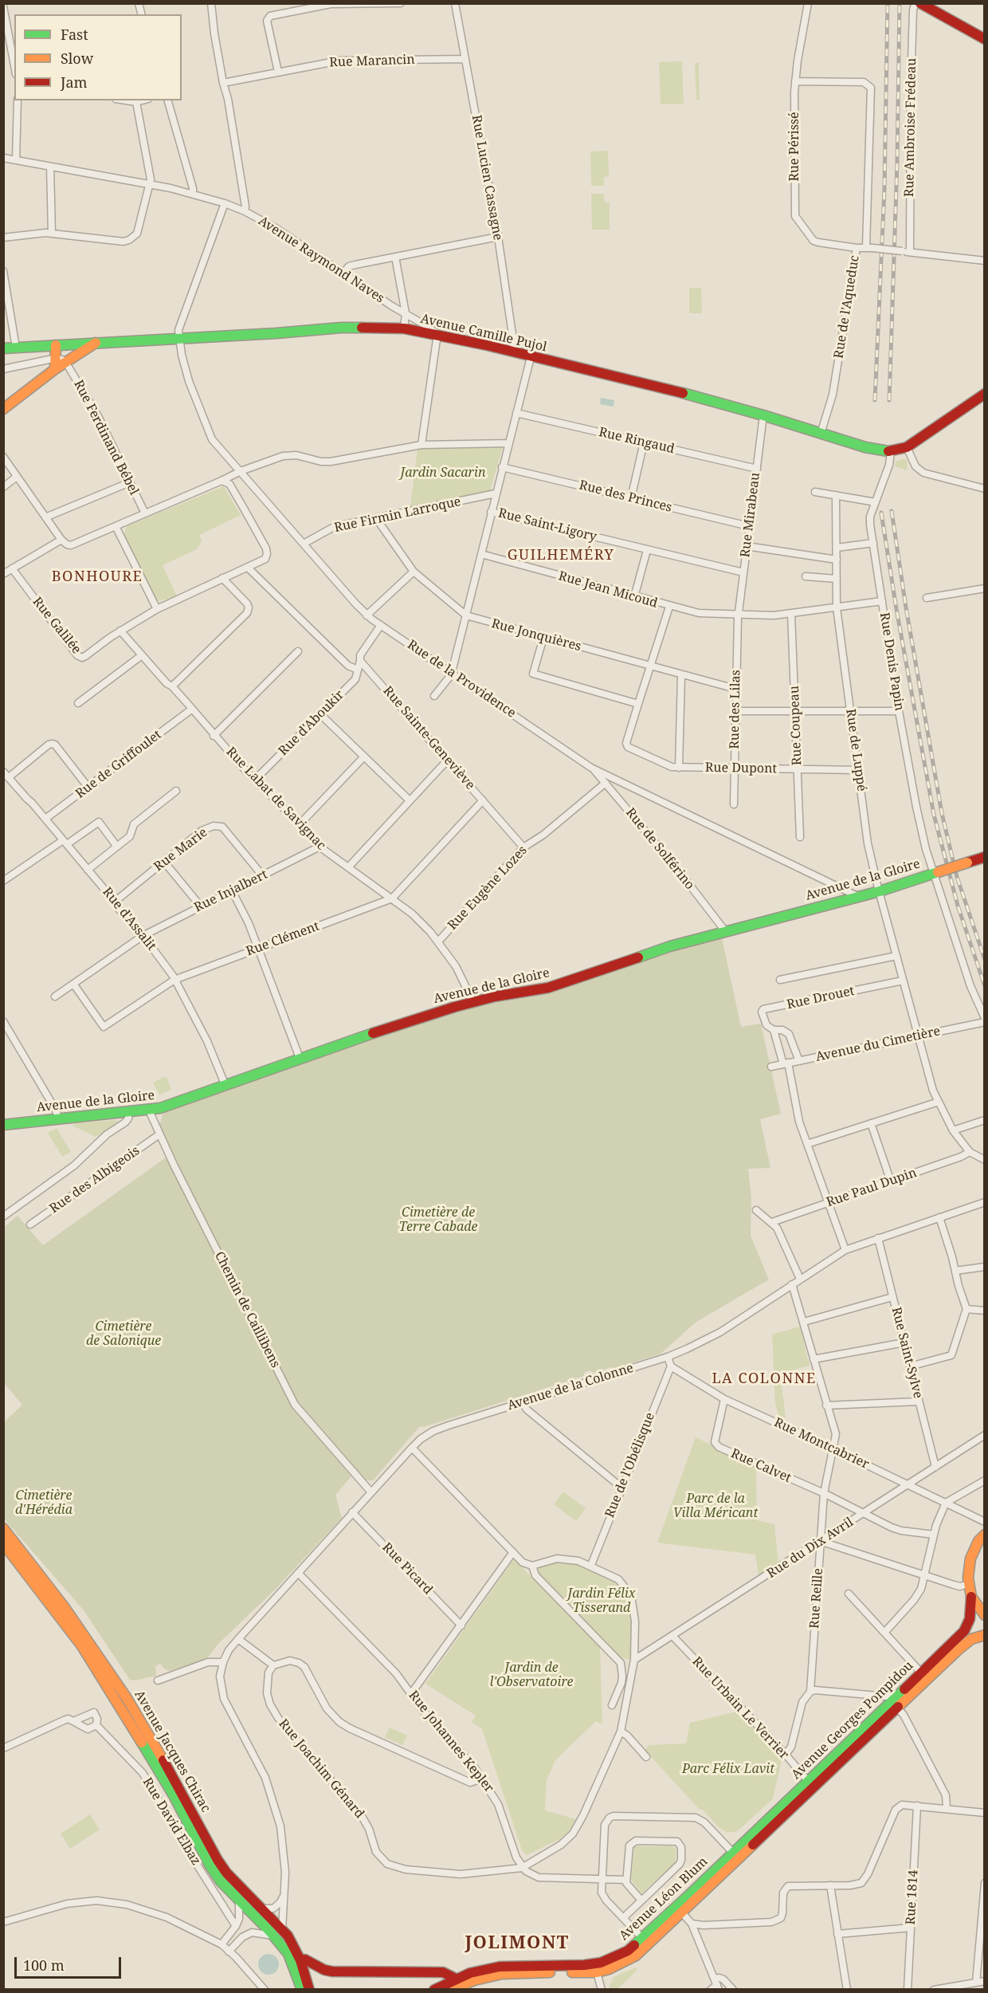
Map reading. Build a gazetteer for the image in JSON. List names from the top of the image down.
{
  "streets": {
    "main road": [
      "Avenue Camille Pujol",
      "Avenue de la Gloire",
      "Avenue Georges Pompidou",
      "Avenue Jacques Chirac",
      "Avenue Léon Blum"
    ],
    "street": [
      "Rue Marancin",
      "Rue Ambroise Frédeau",
      "Rue Périssé",
      "Rue Lucien Cassagne",
      "Avenue Raymond Naves",
      "Rue de l'Aqueduc",
      "Rue Ferdinand Bébel",
      "Rue Ringaud",
      "Rue des Princes",
      "Rue Firmin Larroque",
      "Rue Mirabeau",
      "Rue Saint-Ligory",
      "Rue Jean Micoud",
      "Rue Galilée",
      "Rue Jonquières",
      "Rue Denis Papin",
      "Rue de la Providence",
      "Rue des Lilas",
      "Rue d'Aboukir",
      "Rue Coupeau",
      "Rue Sainte-Geneviève",
      "Rue de Luppé",
      "Rue de Griffoulet",
      "Rue Dupont",
      "Rue Labat de Savignac",
      "Rue de Solférino",
      "Rue Marie",
      "Rue Eugène Lozes",
      "Rue Injalbert",
      "Rue d'Assalit",
      "Rue Clément",
      "Rue Drouet",
      "Avenue du Cimetière",
      "Rue des Albigeois",
      "Rue Paul Dupin",
      "Chemin de Caillibens",
      "Rue Saint-Sylve",
      "Avenue de la Colonne",
      "Rue Montcabrier",
      "Rue de l'Obélisque",
      "Rue Calvet",
      "Rue du Dix Avril",
      "Rue Picard",
      "Rue Reille",
      "Rue Urbain Le Verrier",
      "Rue Johannes Kepler",
      "Rue Joachim Génard",
      "Rue David Elbaz",
      "Rue 1814"
    ]
  },
  "crossings": [
    ["Rue Marancin", "Rue Lucien Cassagne"],
    ["Rue Ambroise Frédeau", "Rue de l'Aqueduc"],
    ["Rue Périssé", "Rue de l'Aqueduc"],
    ["Rue Lucien Cassagne", "Avenue Camille Pujol"],
    ["Avenue Raymond Naves", "Avenue Camille Pujol"],
    ["Rue de l'Aqueduc", "Avenue Camille Pujol"],
    ["Avenue Camille Pujol", "Rue Mirabeau"],
    ["Avenue Camille Pujol", "Rue Denis Papin"],
    ["Avenue Camille Pujol", "Rue de la Providence"],
    ["Rue Ringaud", "Rue Mirabeau"],
    ["Rue des Princes", "Rue Mirabeau"],
    ["Rue Firmin Larroque", "Rue Jonquières"],
    ["Rue Firmin Larroque", "Rue de la Providence"],
    ["Rue Mirabeau", "Rue Saint-Ligory"],
    ["Rue Mirabeau", "Rue Jean Micoud"],
    ["Rue Mirabeau", "Rue des Lilas"],
    ["Rue Jean Micoud", "Rue Denis Papin"],
    ["Rue Jean Micoud", "Rue des Lilas"],
    ["Rue Jean Micoud", "Rue Coupeau"],
    ["Rue Jean Micoud", "Rue de Luppé"],
    ["Rue Galilée", "Rue Labat de Savignac"],
    ["Rue Jonquières", "Rue des Lilas"],
    ["Rue Denis Papin", "Avenue de la Gloire"],
    ["Rue Denis Papin", "Avenue du Cimetière"],
    ["Rue de la Providence", "Rue de Solférino"],
    ["Rue de la Providence", "Avenue de la Gloire"],
    ["Rue de la Providence", "Rue Eugène Lozes"],
    ["Rue des Lilas", "Rue Dupont"],
    ["Rue d'Aboukir", "Rue Sainte-Geneviève"],
    ["Rue d'Aboukir", "Rue Labat de Savignac"],
    ["Rue Coupeau", "Rue Dupont"],
    ["Rue Sainte-Geneviève", "Rue Eugène Lozes"],
    ["Rue de Luppé", "Rue Dupont"],
    ["Rue de Luppé", "Avenue de la Gloire"],
    ["Rue de Luppé", "Rue Drouet"],
    ["Rue de Luppé", "Avenue du Cimetière"],
    ["Rue de Luppé", "Rue Paul Dupin"],
    ["Rue de Griffoulet", "Rue Labat de Savignac"],
    ["Rue de Griffoulet", "Rue d'Assalit"],
    ["Rue Labat de Savignac", "Avenue de la Gloire"],
    ["Rue Labat de Savignac", "Rue Eugène Lozes"],
    ["Rue Labat de Savignac", "Rue Injalbert"],
    ["Rue Labat de Savignac", "Rue Clément"],
    ["Rue de Solférino", "Avenue de la Gloire"],
    ["Rue de Solférino", "Rue Eugène Lozes"],
    ["Rue Marie", "Rue Injalbert"],
    ["Rue Marie", "Rue d'Assalit"],
    ["Avenue de la Gloire", "Rue d'Assalit"],
    ["Avenue de la Gloire", "Chemin de Caillibens"],
    ["Rue Injalbert", "Rue d'Assalit"],
    ["Rue Injalbert", "Rue Clément"],
    ["Rue d'Assalit", "Rue Clément"],
    ["Rue Drouet", "Avenue du Cimetière"],
    ["Rue Drouet", "Rue Paul Dupin"],
    ["Rue Drouet", "Avenue de la Colonne"],
    ["Rue des Albigeois", "Chemin de Caillibens"],
    ["Chemin de Caillibens", "Avenue de la Colonne"],
    ["Rue Saint-Sylve", "Avenue de la Colonne"],
    ["Rue Saint-Sylve", "Rue du Dix Avril"],
    ["Avenue de la Colonne", "Rue Picard"],
    ["Avenue de la Colonne", "Rue Reille"],
    ["Avenue de la Colonne", "Rue Johannes Kepler"],
    ["Rue Montcabrier", "Rue de l'Obélisque"],
    ["Rue Montcabrier", "Rue Calvet"],
    ["Rue Montcabrier", "Rue du Dix Avril"],
    ["Rue Montcabrier", "Rue Reille"],
    ["Rue Calvet", "Rue Reille"],
    ["Rue du Dix Avril", "Rue Reille"],
    ["Rue du Dix Avril", "Rue Urbain Le Verrier"],
    ["Rue Urbain Le Verrier", "Avenue Georges Pompidou"],
    ["Avenue Georges Pompidou", "Avenue Léon Blum"],
    ["Rue Johannes Kepler", "Rue Joachim Génard"]
  ],
  "districts": [
    "GUILHEMÉRY",
    "BONHOURE",
    "LA COLONNE",
    "JOLIMONT"
  ],
  "parks": [
    "Jardin Sacarin",
    "Cimetière de Terre Cabade",
    "Cimetière de Salonique",
    "Cimetière d'Hérédia",
    "Parc de la Villa Méricant",
    "Jardin Félix Tisserand",
    "Jardin de l'Observatoire",
    "Parc Félix Lavit"
  ],
  "legend": ["Fast", "Slow", "Jam"],
  "scale_bar": "100 m"
}
